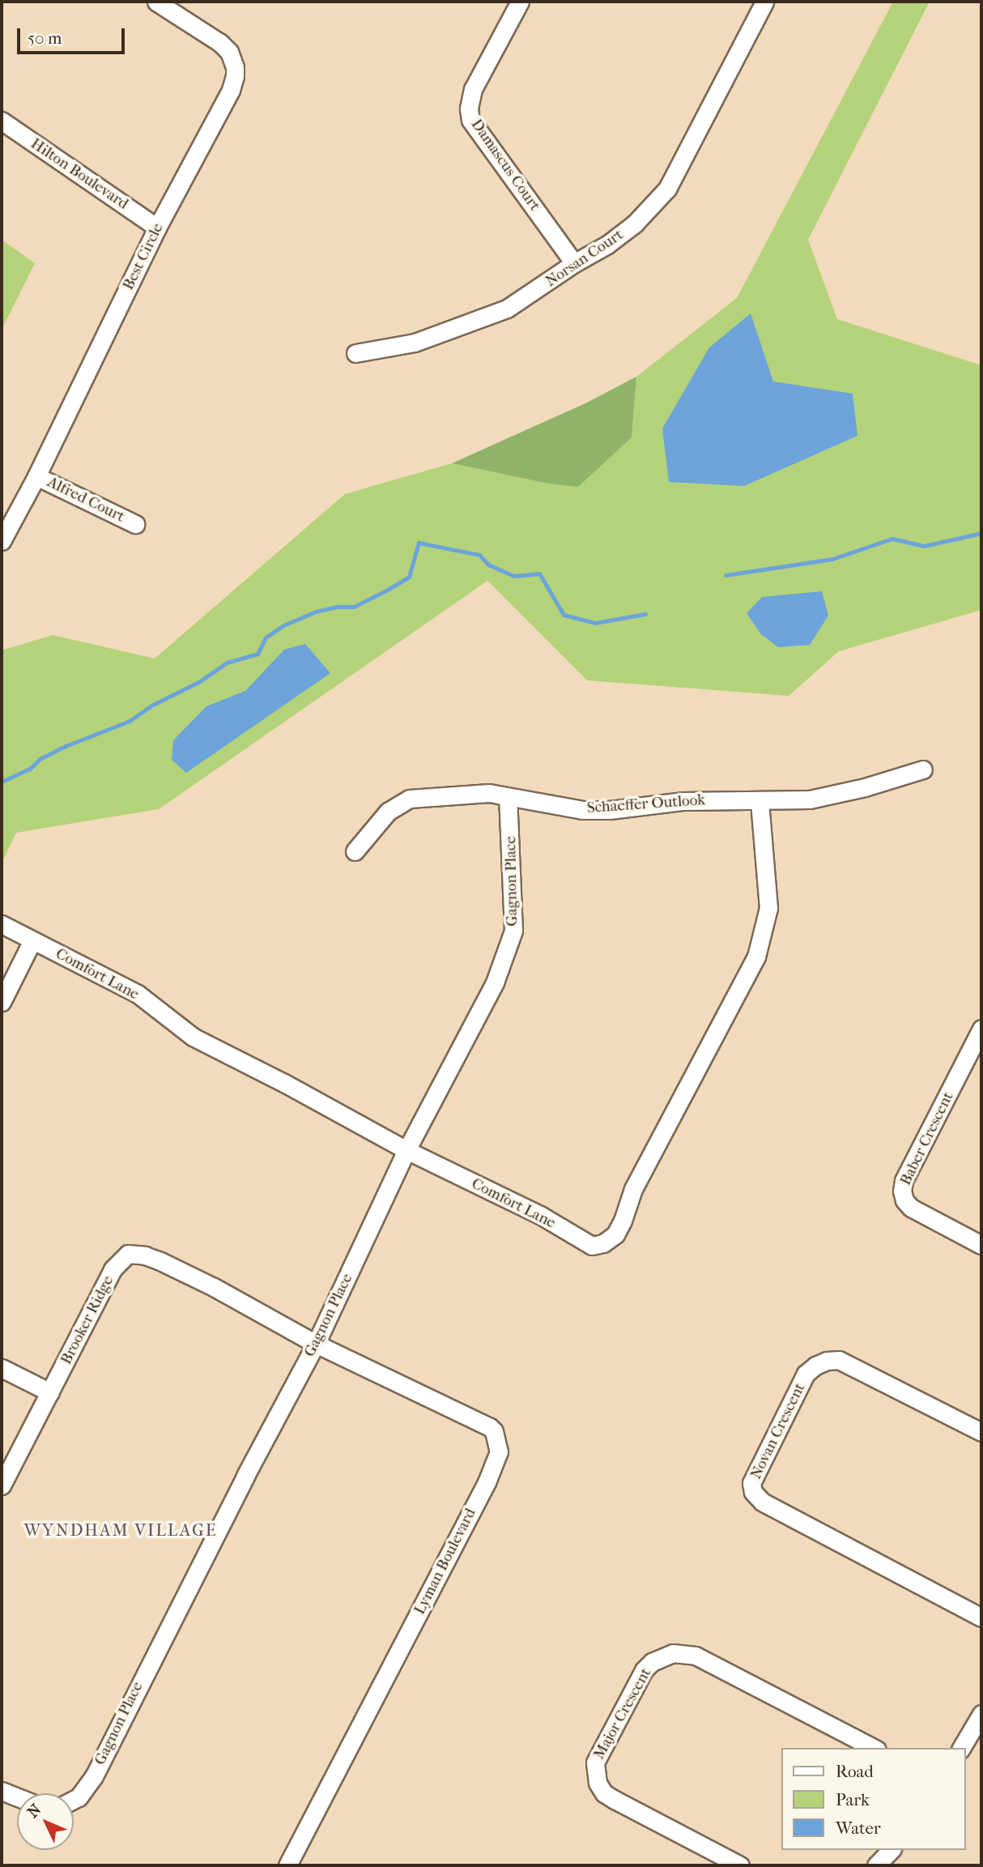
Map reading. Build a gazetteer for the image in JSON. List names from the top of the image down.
{
  "streets": {
    "street": [
      "Damascus Court",
      "Hilton Boulevard",
      "Best Circle",
      "Norsan Court",
      "Alfred Court",
      "Schaeffer Outlook",
      "Gagnon Place",
      "Comfort Lane",
      "Baber Crescent",
      "Brooker Ridge",
      "Novan Crescent",
      "Lyman Boulevard",
      "Major Crescent"
    ]
  },
  "crossings": [
    ["Damascus Court", "Norsan Court"],
    ["Hilton Boulevard", "Best Circle"],
    ["Best Circle", "Alfred Court"],
    ["Schaeffer Outlook", "Gagnon Place"],
    ["Schaeffer Outlook", "Comfort Lane"],
    ["Gagnon Place", "Comfort Lane"],
    ["Gagnon Place", "Brooker Ridge"],
    ["Gagnon Place", "Lyman Boulevard"],
    ["Brooker Ridge", "Lyman Boulevard"]
  ],
  "districts": ["WYNDHAM VILLAGE"],
  "legend": ["Road", "Park", "Water"],
  "scale_bar": "50 m",
  "north": "top left"
}
